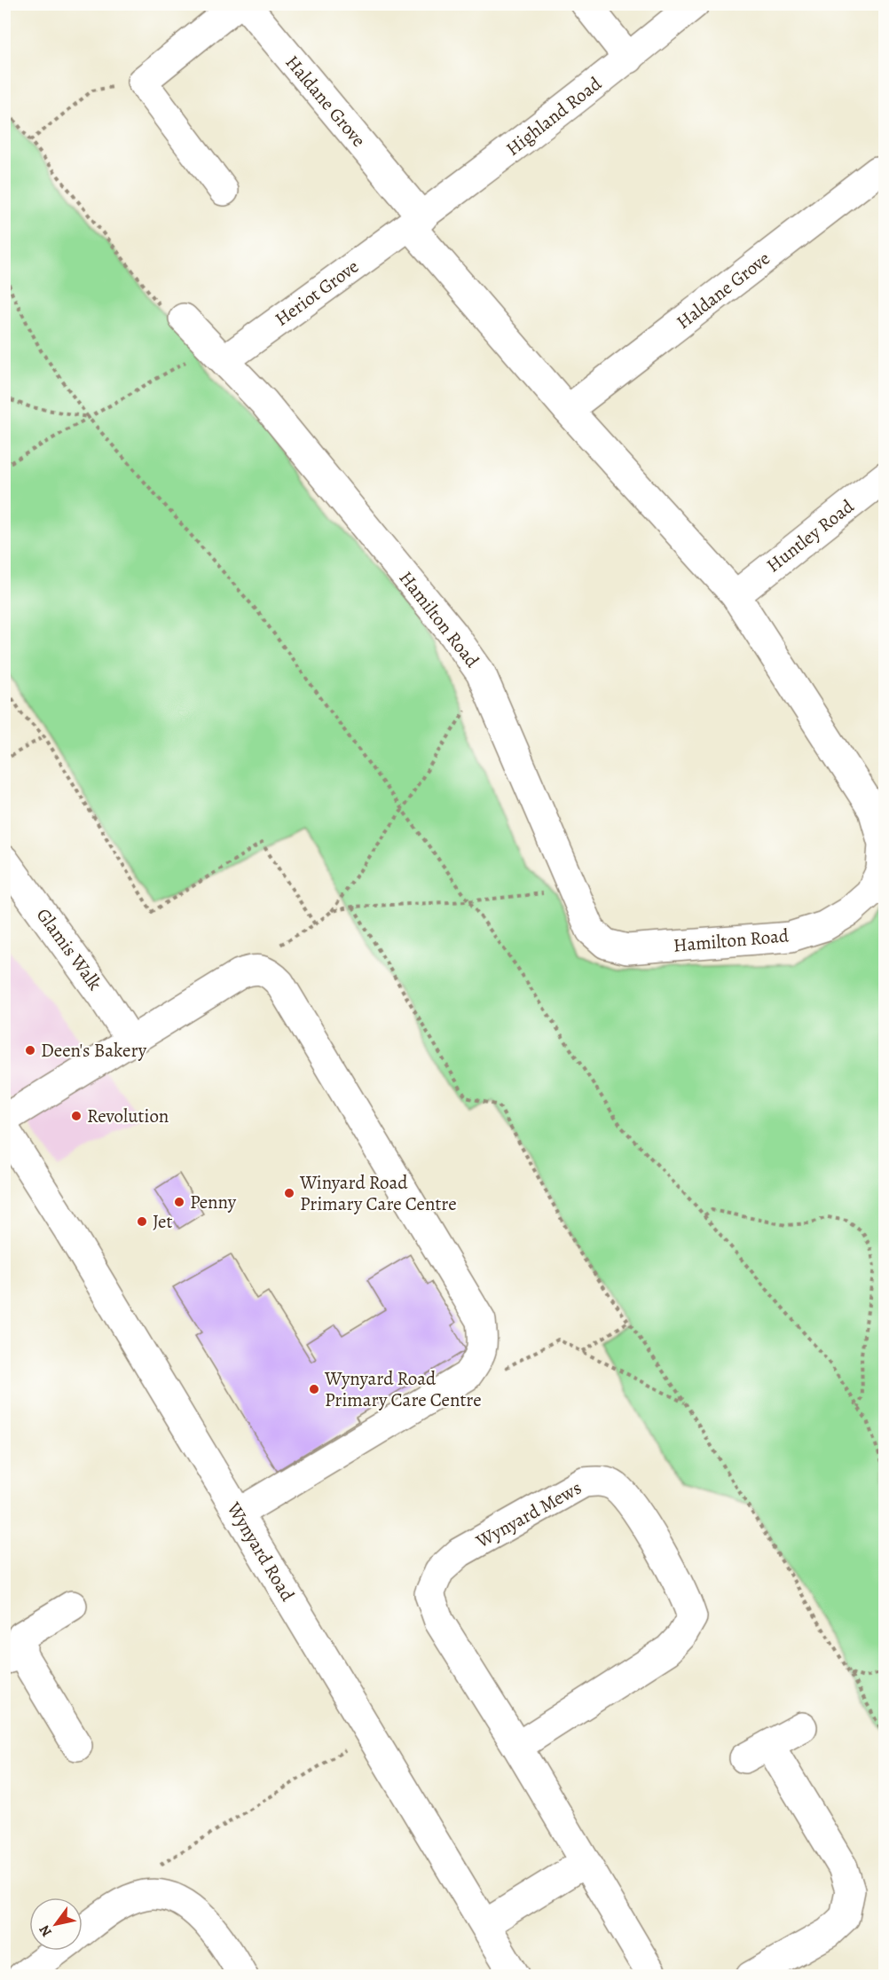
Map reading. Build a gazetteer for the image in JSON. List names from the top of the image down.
{
  "streets": {
    "street": [
      "Haldane Grove",
      "Highland Road",
      "Heriot Grove",
      "Huntley Road",
      "Hamilton Road",
      "Glamis Walk",
      "Wynyard Mews",
      "Wynyard Road"
    ]
  },
  "crossings": [
    ["Haldane Grove", "Highland Road"],
    ["Haldane Grove", "Heriot Grove"],
    ["Haldane Grove", "Hamilton Road"],
    ["Highland Road", "Heriot Grove"],
    ["Highland Road", "Hamilton Road"],
    ["Heriot Grove", "Hamilton Road"],
    ["Huntley Road", "Hamilton Road"]
  ],
  "places": [
    "Deen's Bakery",
    "Revolution",
    "Winyard Road Primary Care Centre",
    "Penny",
    "Jet",
    "Wynyard Road Primary Care Centre"
  ],
  "north": "bottom left"
}
